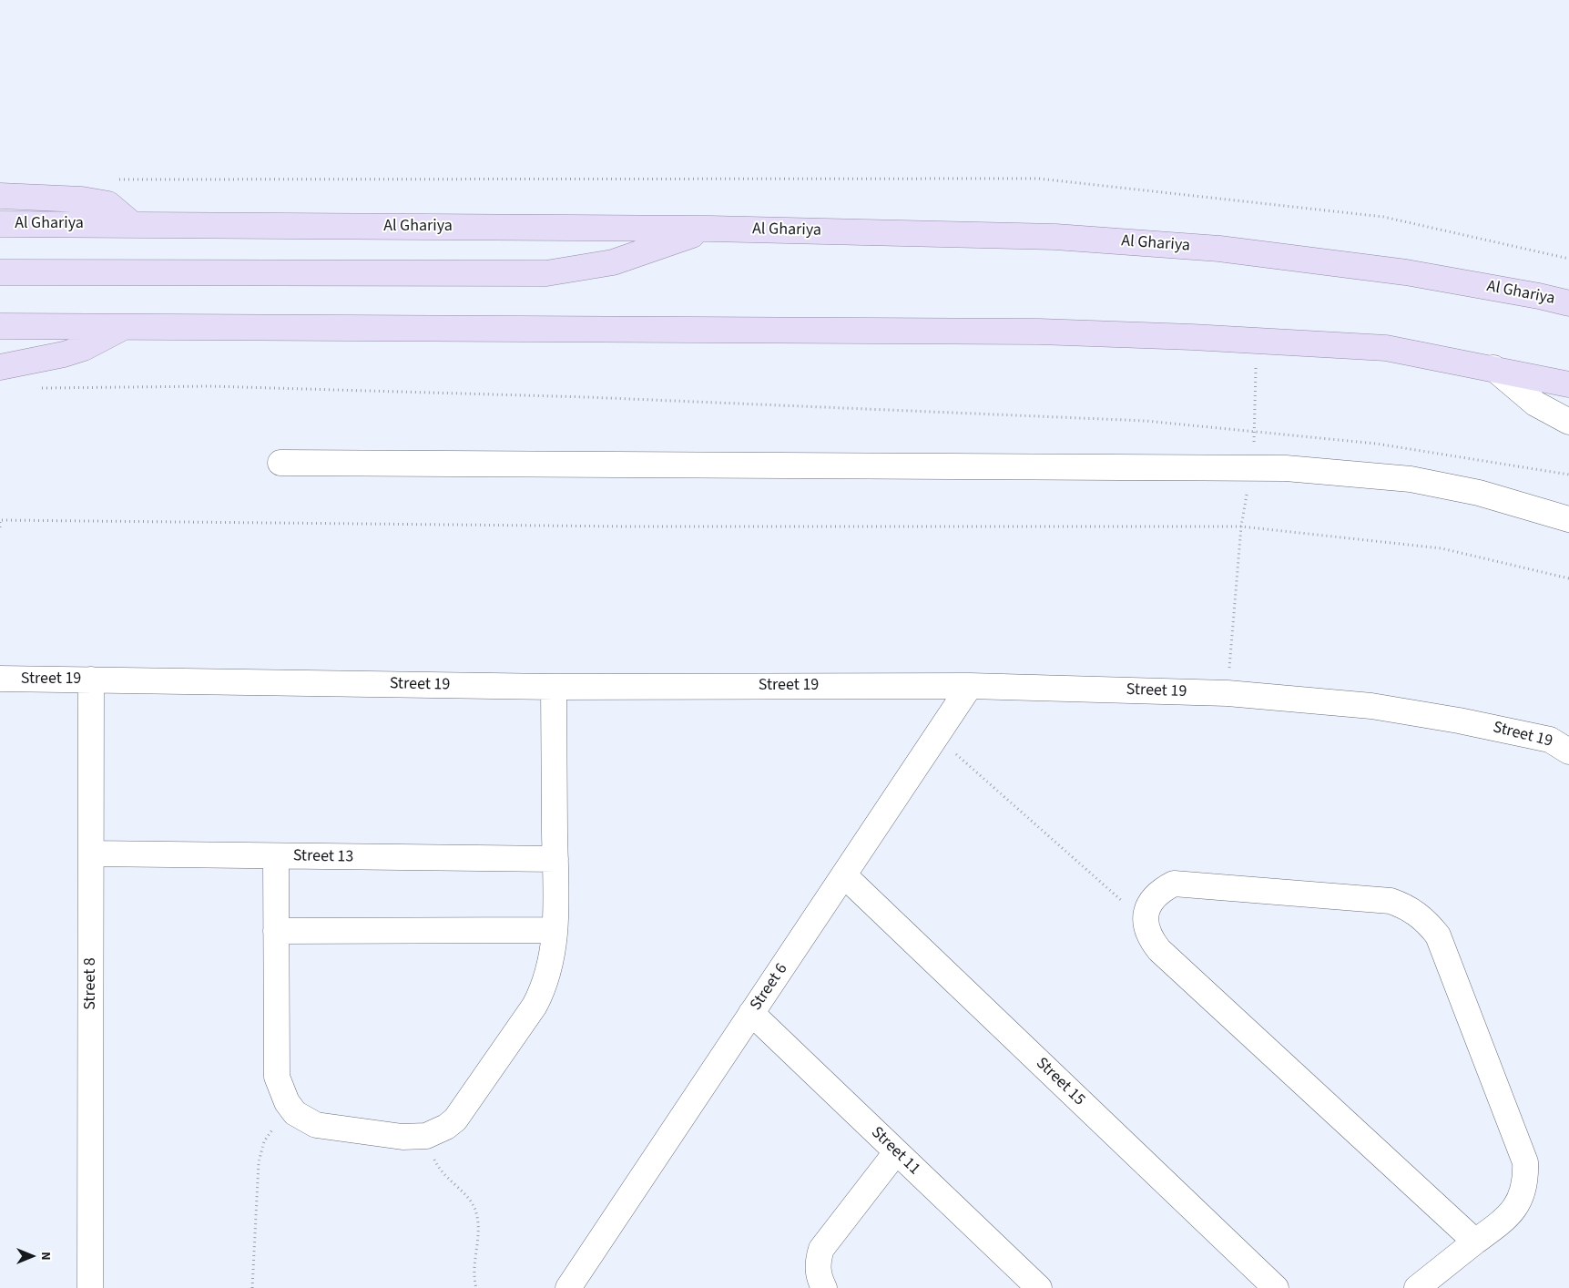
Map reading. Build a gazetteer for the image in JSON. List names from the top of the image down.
{
  "streets": {
    "main road": ["Al Ghariya"],
    "street": [
      "Street 19",
      "Street 13",
      "Street 8",
      "Street 6",
      "Street 15",
      "Street 11"
    ]
  },
  "crossings": [
    ["Street 19", "Street 8"],
    ["Street 19", "Street 6"],
    ["Street 13", "Street 8"],
    ["Street 6", "Street 15"],
    ["Street 6", "Street 11"]
  ],
  "north": "right"
}
